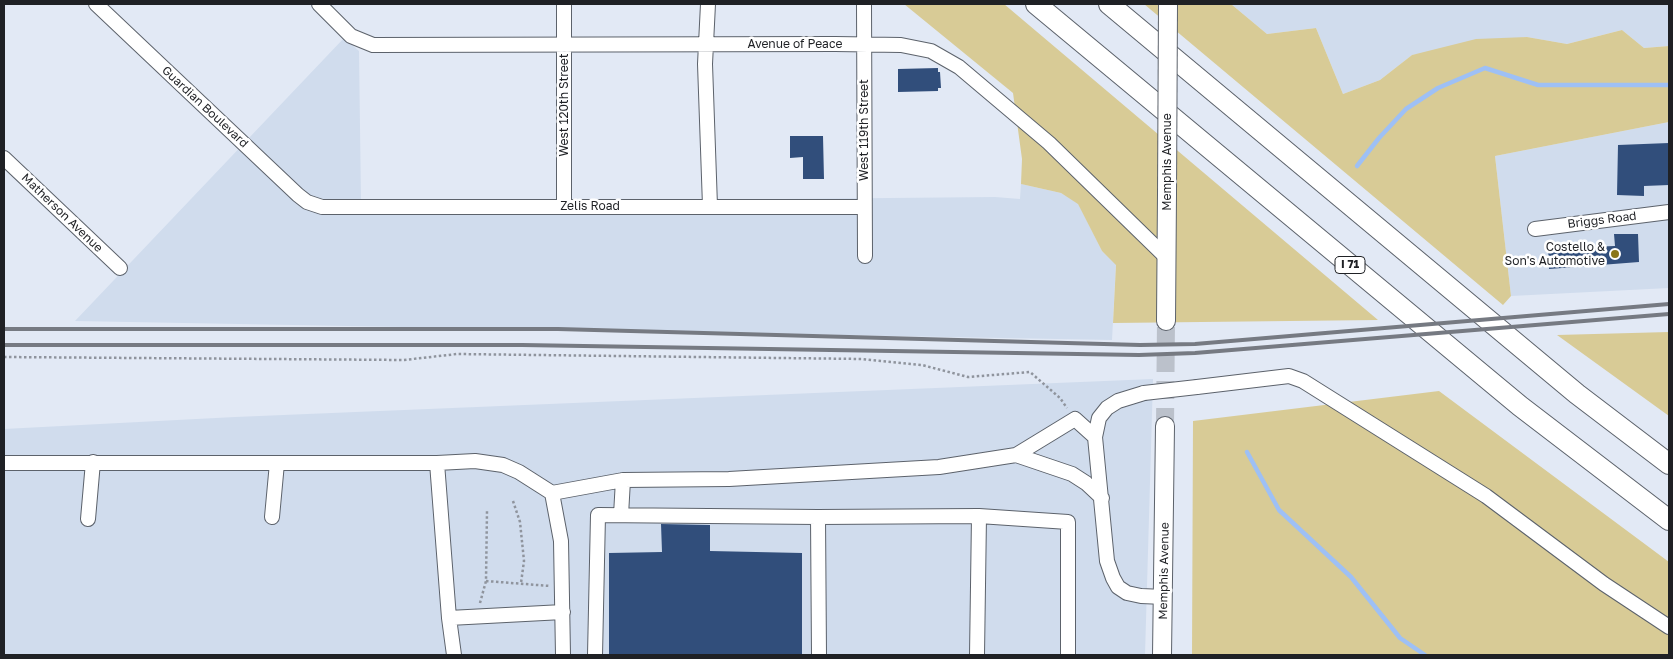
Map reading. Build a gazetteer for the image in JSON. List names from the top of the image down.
{
  "streets": {
    "highway": ["I 71"],
    "main road": ["Memphis Avenue"],
    "street": [
      "Avenue of Peace",
      "West 120th Street",
      "Guardian Boulevard",
      "West 119th Street",
      "Zelis Road",
      "Matherson Avenue",
      "Briggs Road"
    ]
  },
  "crossings": [
    ["Avenue of Peace", "West 120th Street"],
    ["Avenue of Peace", "West 119th Street"],
    ["Avenue of Peace", "Memphis Avenue"],
    ["West 120th Street", "Zelis Road"],
    ["Guardian Boulevard", "Zelis Road"],
    ["West 119th Street", "Zelis Road"]
  ],
  "places": ["Costello & Son's Automotive"]
}
